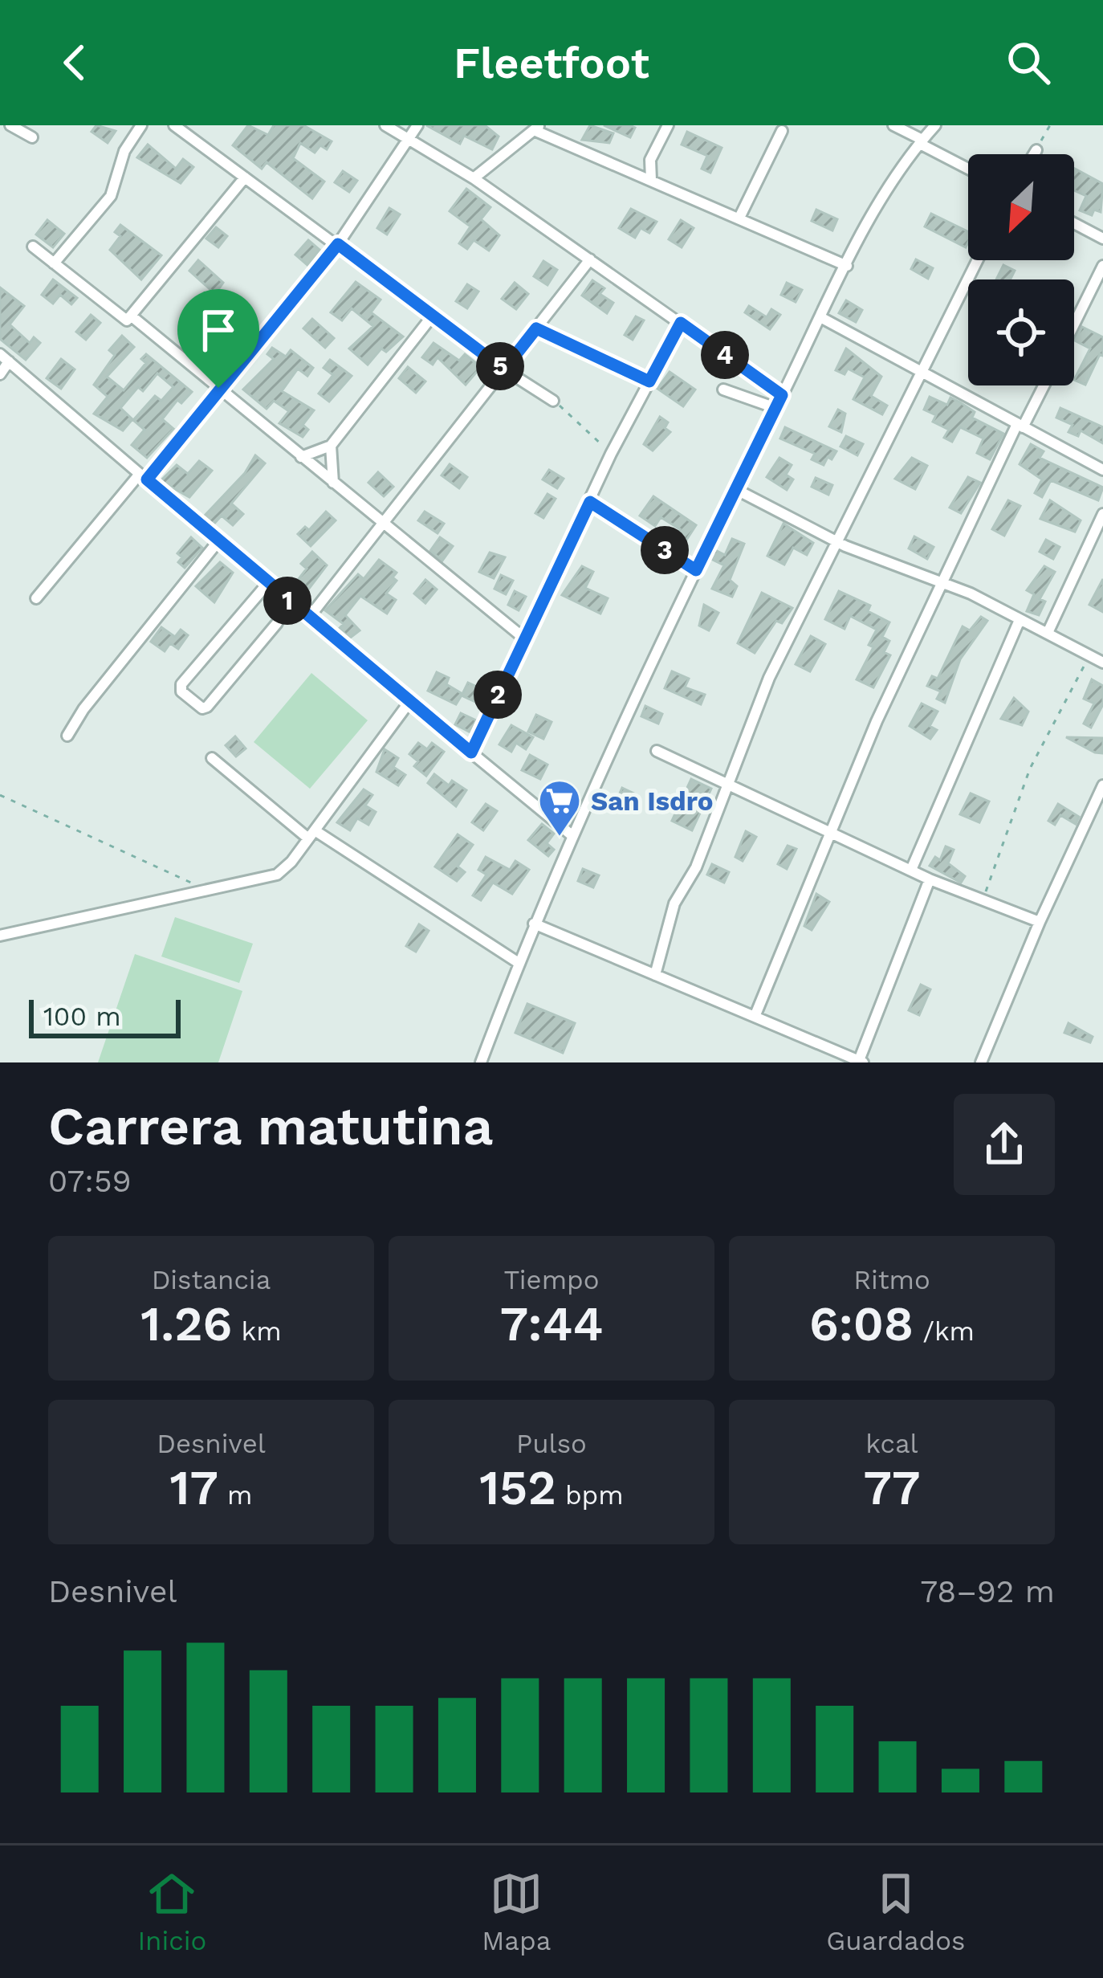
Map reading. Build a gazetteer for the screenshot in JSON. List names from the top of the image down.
{
  "places": {
    "supermarket": ["San Isdro"]
  },
  "scale_bar": "100 m",
  "north": "bottom left",
  "page": {
    "header": "Fleetfoot",
    "pins": [
      "4",
      "5",
      "3",
      "1",
      "2"
    ],
    "scale": "100 m",
    "heading": ["Carrera matutina", "07:59"],
    "stats": [
      ["Distancia", "1.26 km"],
      ["Tiempo", "7:44"],
      ["Ritmo", "6:08 /km"],
      ["Desnivel", "17 m"],
      ["Pulso", "152 bpm"],
      ["kcal", "77"]
    ],
    "chart": ["Desnivel", "78–92 m"],
    "tabs": ["Inicio", "Mapa", "Guardados"]
  }
}
